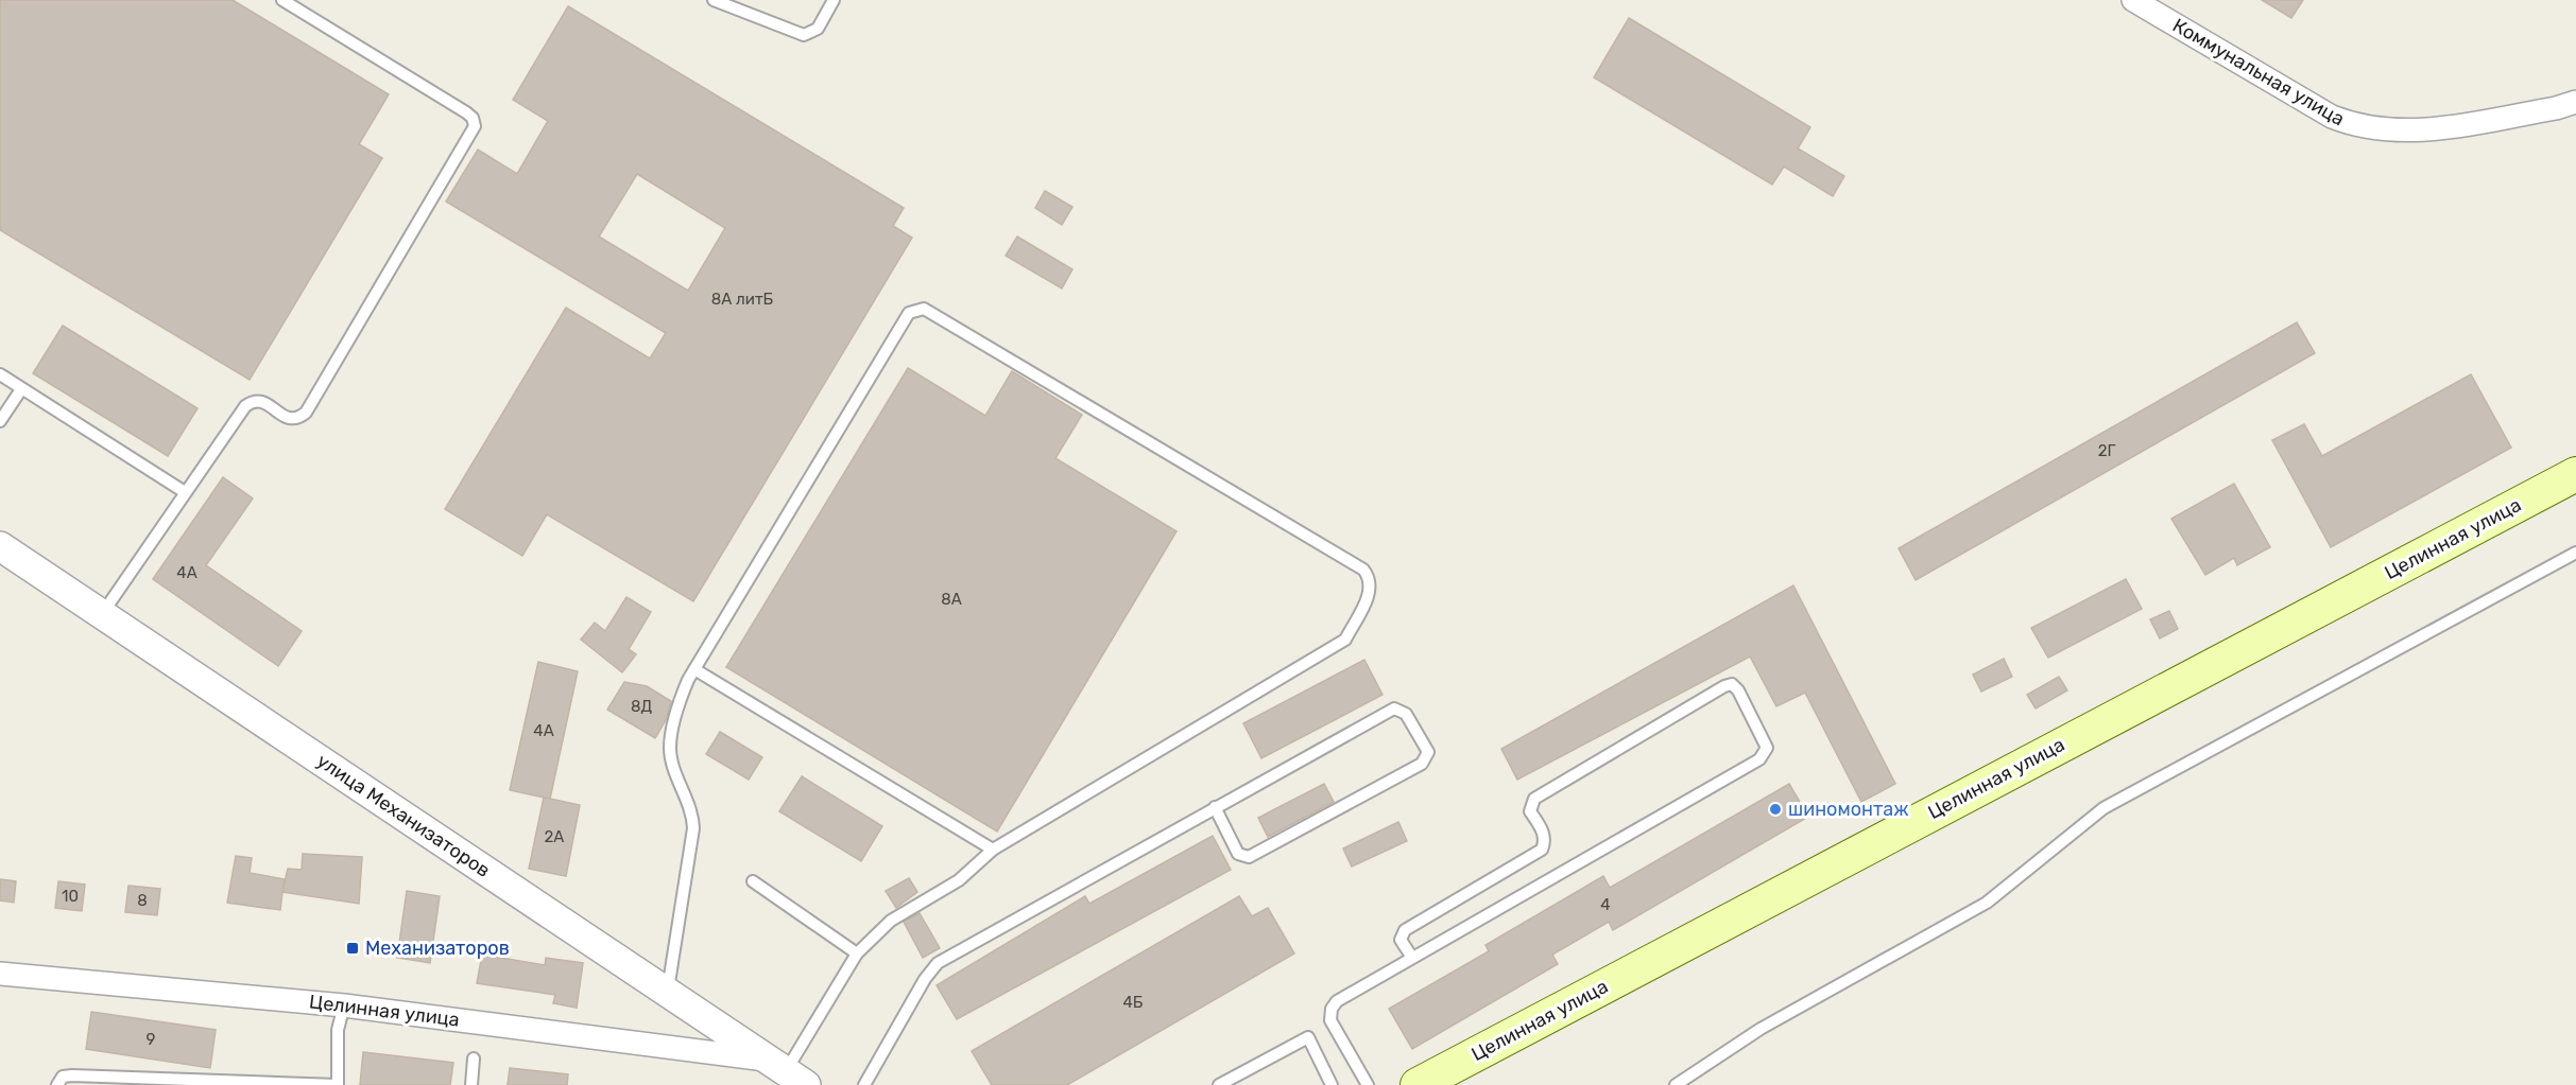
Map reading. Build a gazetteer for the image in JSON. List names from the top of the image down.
{
  "streets": {
    "main road": ["Целинная улица"],
    "street": ["Коммунальная улица", "улица Механизаторов"]
  },
  "crossings": [
    ["Целинная улица", "улица Механизаторов"]
  ],
  "places": {
    "other": ["шиномонтаж"],
    "transit": ["Механизаторов"]
  },
  "house_numbers": [
    "8А литБ",
    "2Г",
    "4А",
    "8А",
    "8Д",
    "4А",
    "2А",
    "10",
    "8",
    "4",
    "4Б",
    "9"
  ]
}
